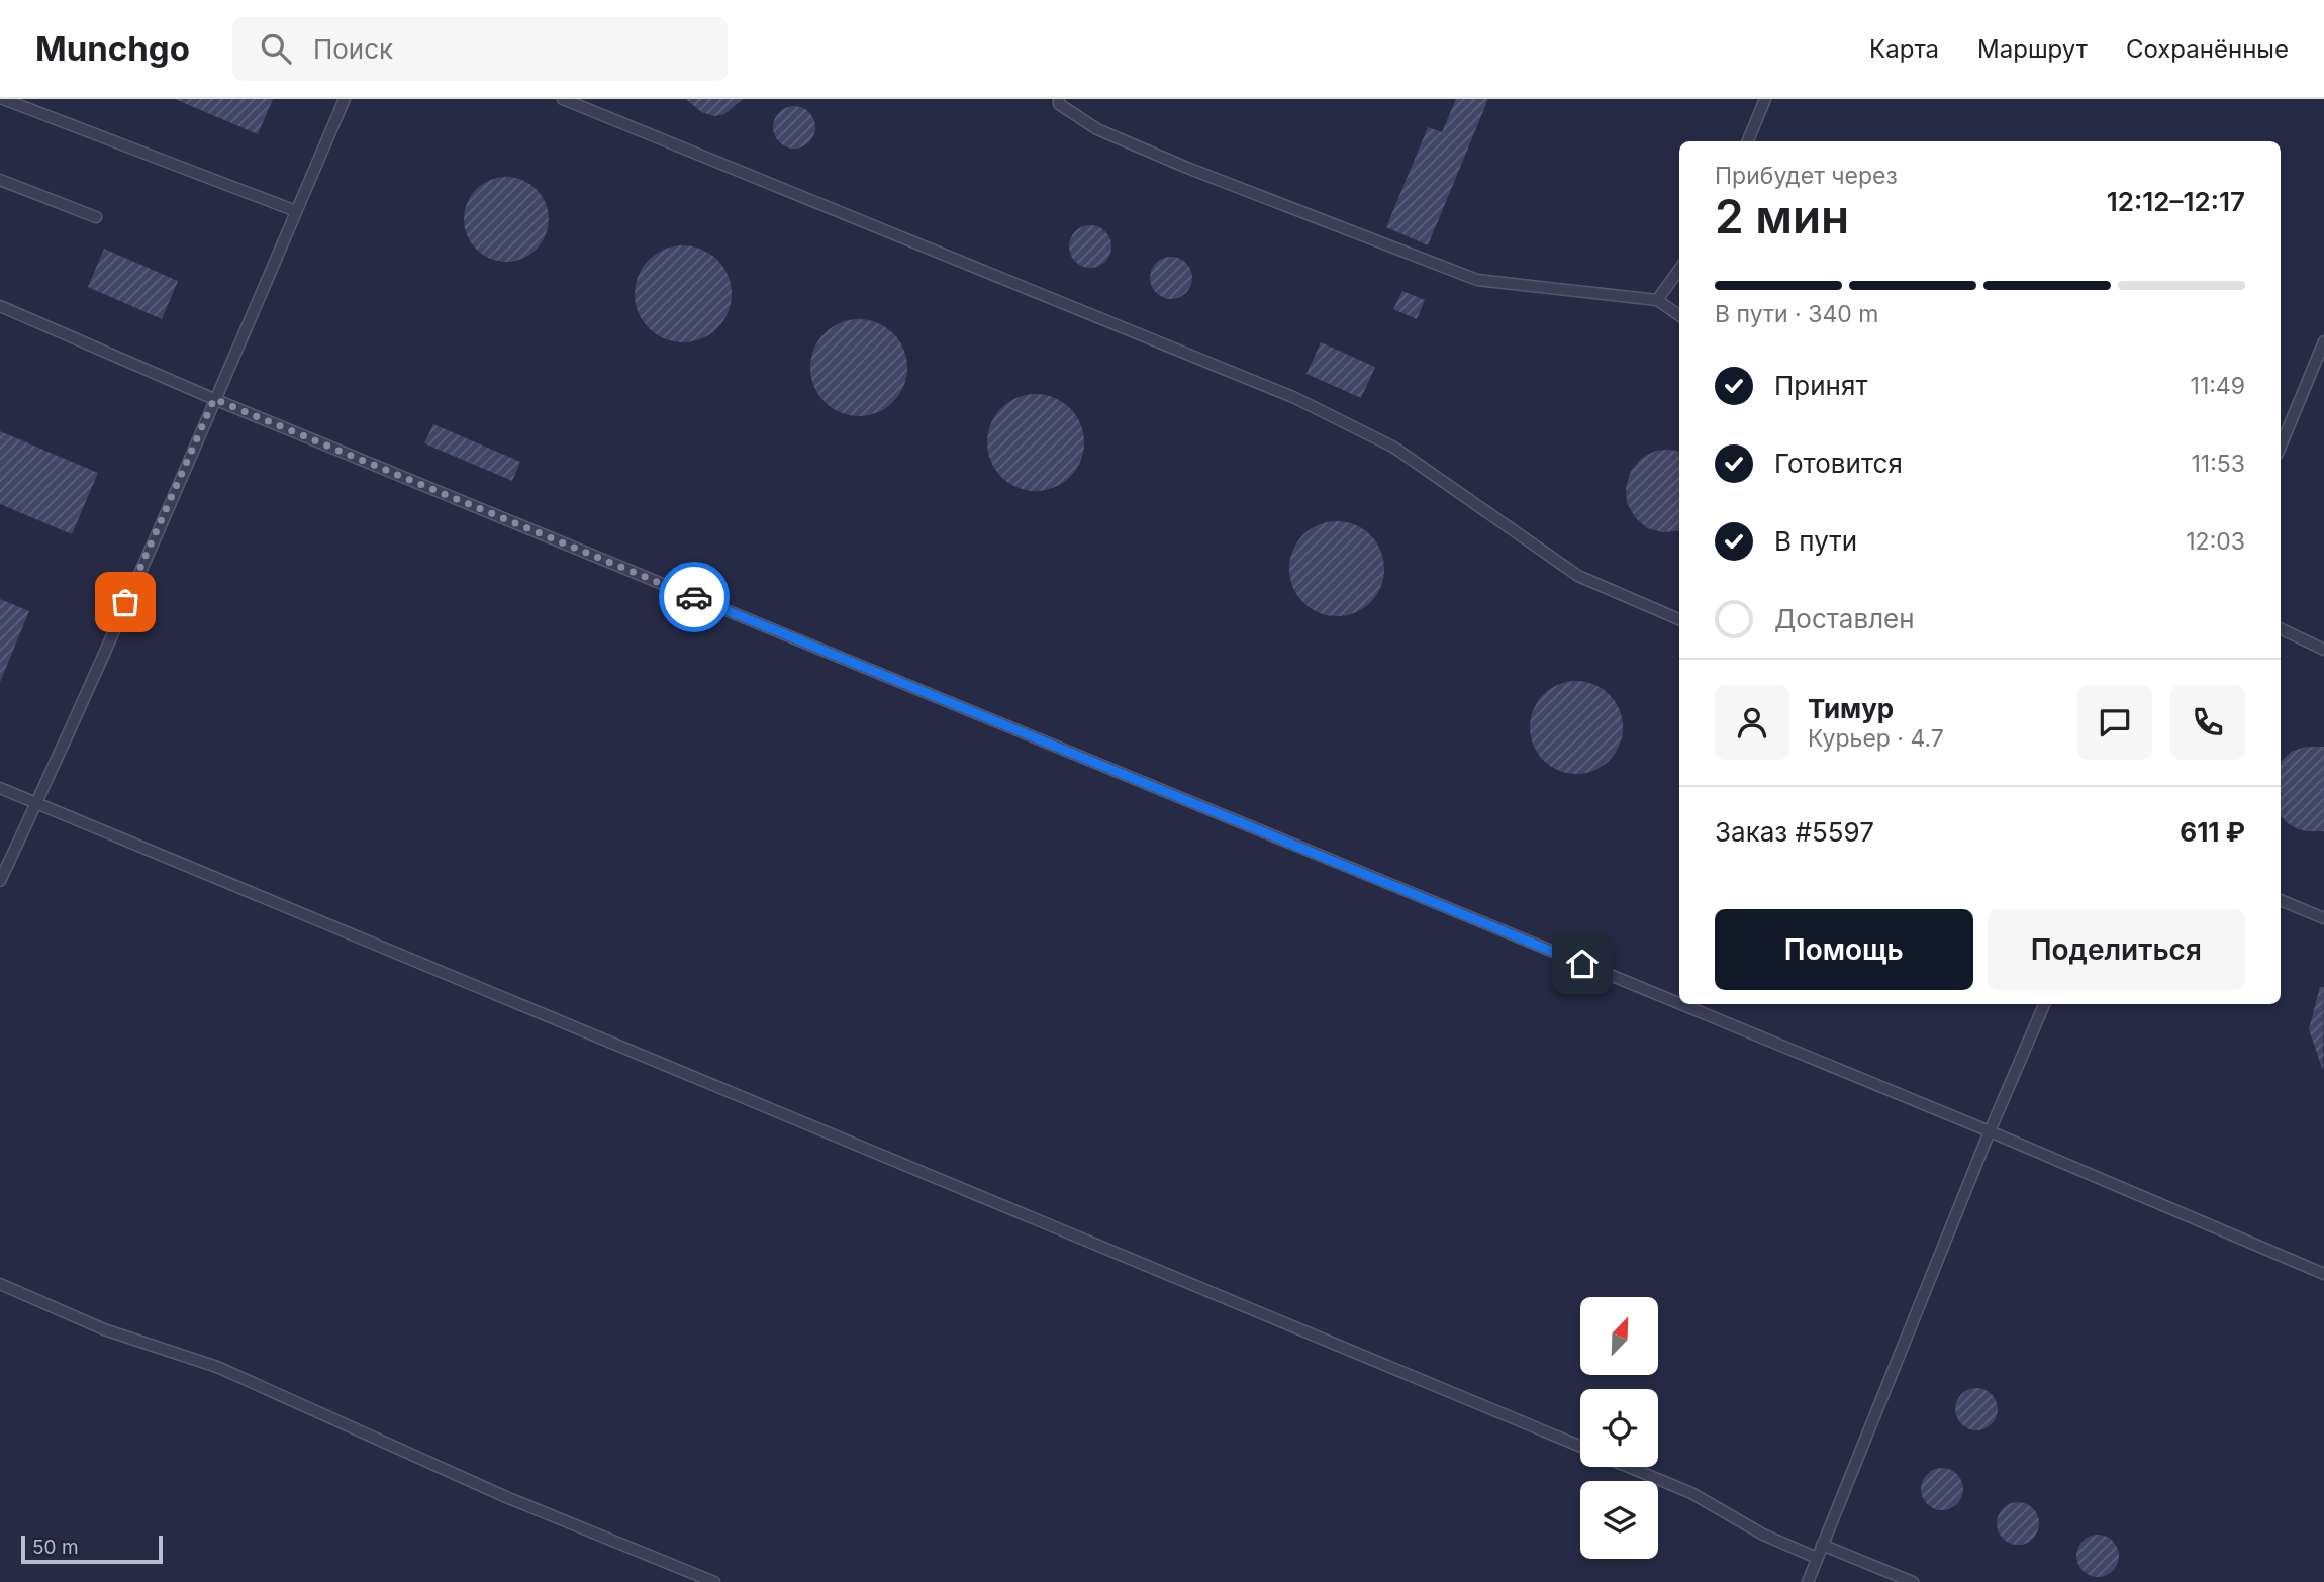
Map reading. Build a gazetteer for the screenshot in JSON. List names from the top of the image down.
{
  "scale_bar": "50 m",
  "north": "top right",
  "page": {
    "header": "Munchgo",
    "search": "Поиск",
    "nav": ["Карта", "Маршрут", "Сохранённые"],
    "heading": ["2 мин", "Прибудет через", "12:12–12:17"],
    "panel": [
      "Тимур",
      "Курьер · 4.7",
      "Заказ #5597",
      "611 ₽"
    ],
    "bar": "В пути · 340 m",
    "list": [
      ["Принят", "11:49"],
      ["Готовится", "11:53"],
      ["В пути", "12:03"],
      "Доставлен"
    ],
    "buttons": ["Помощь", "Поделиться"],
    "scale": "50 m"
  }
}
